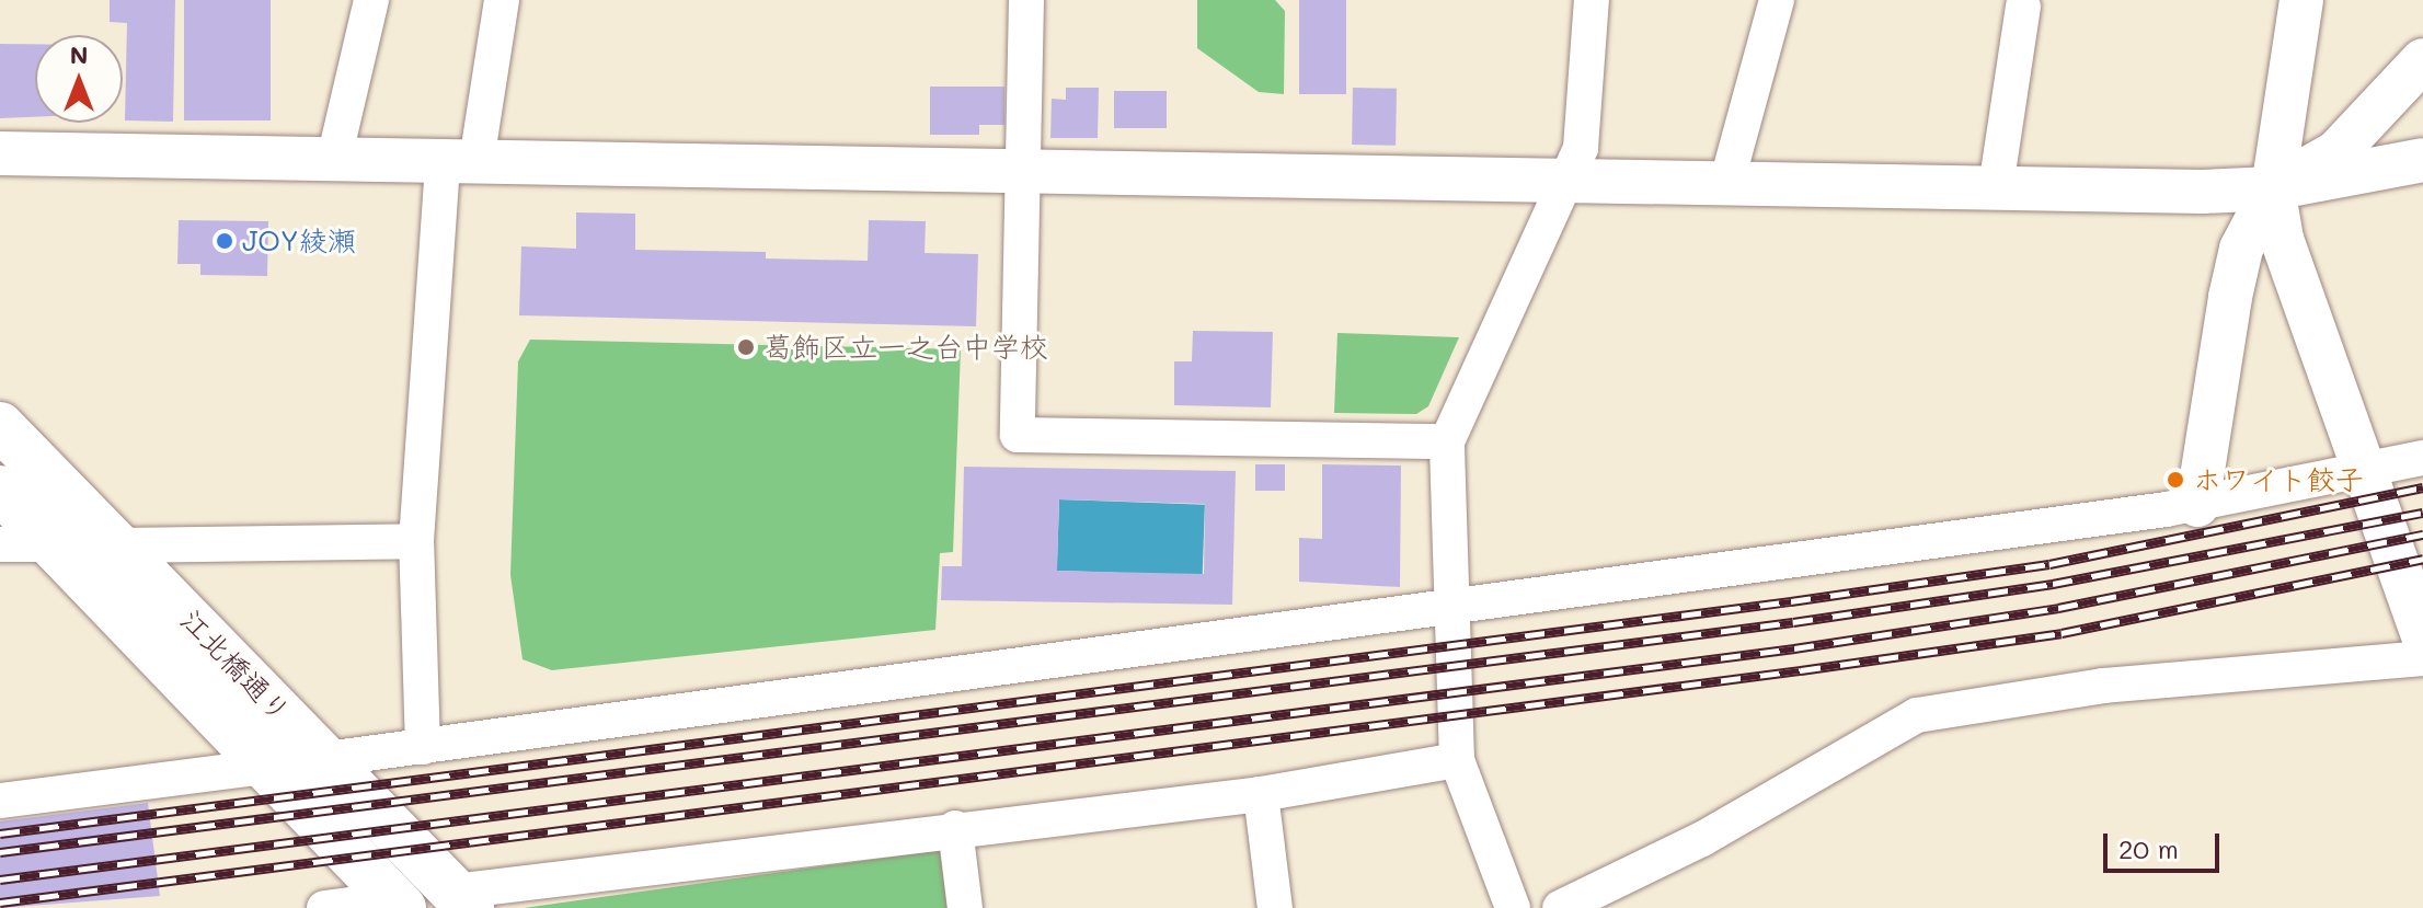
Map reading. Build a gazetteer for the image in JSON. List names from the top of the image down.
{
  "streets": {
    "main road": ["江北橋通り"]
  },
  "places": ["JOY綾瀬", "葛飾区立一之台中学校", "ホワイト餃子"],
  "scale_bar": "20 m",
  "north": "top"
}
